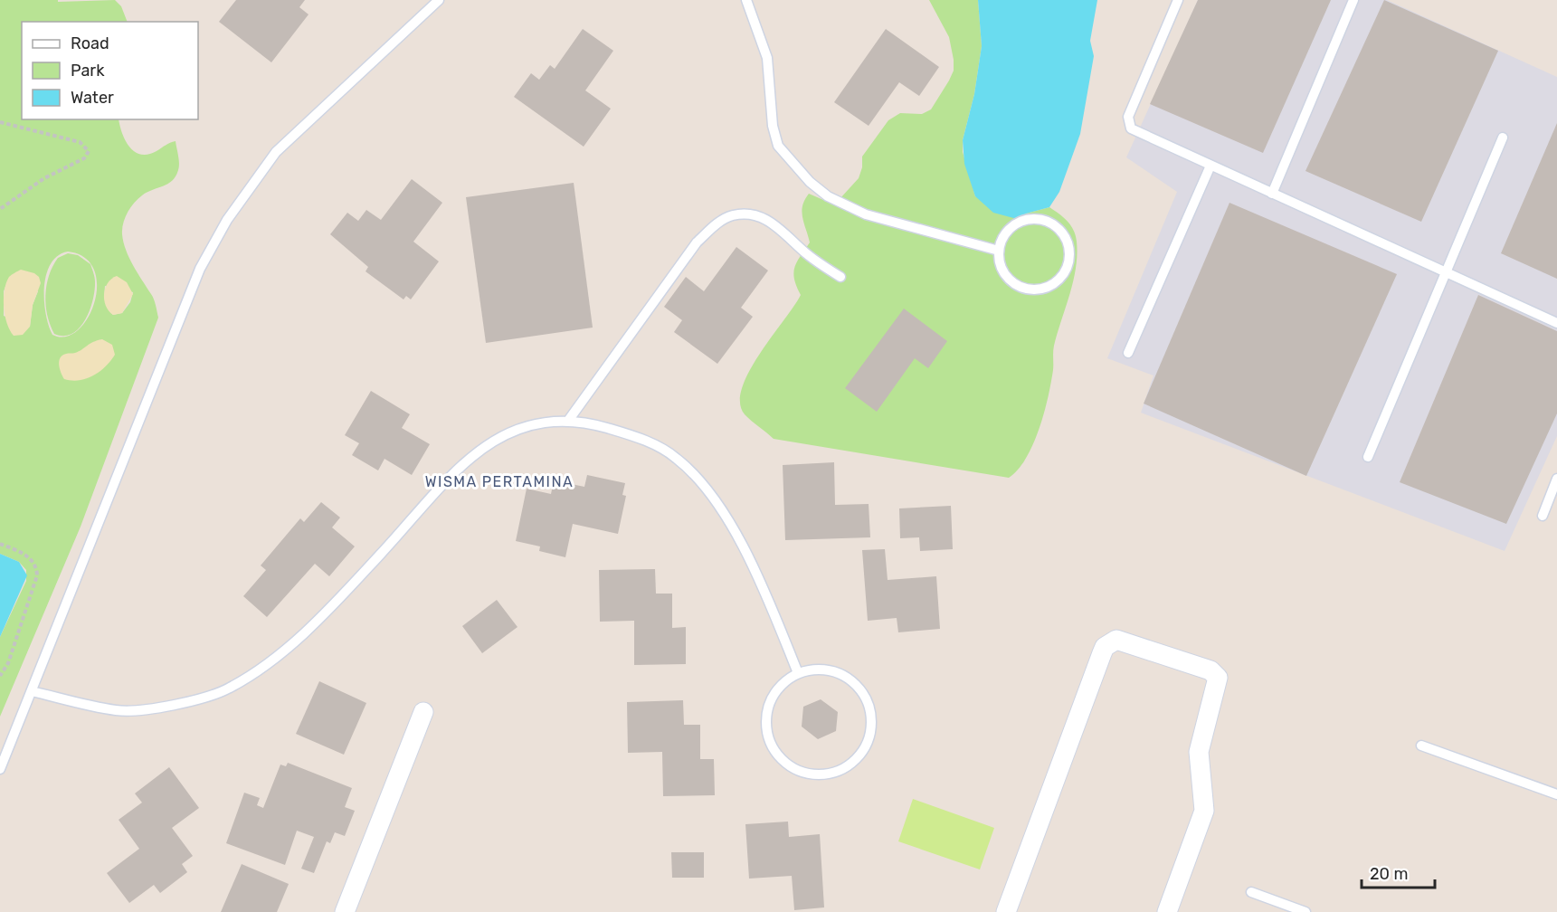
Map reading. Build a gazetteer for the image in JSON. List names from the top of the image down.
{
  "districts": ["WISMA PERTAMINA"],
  "legend": ["Road", "Park", "Water"],
  "scale_bar": "20 m"
}
